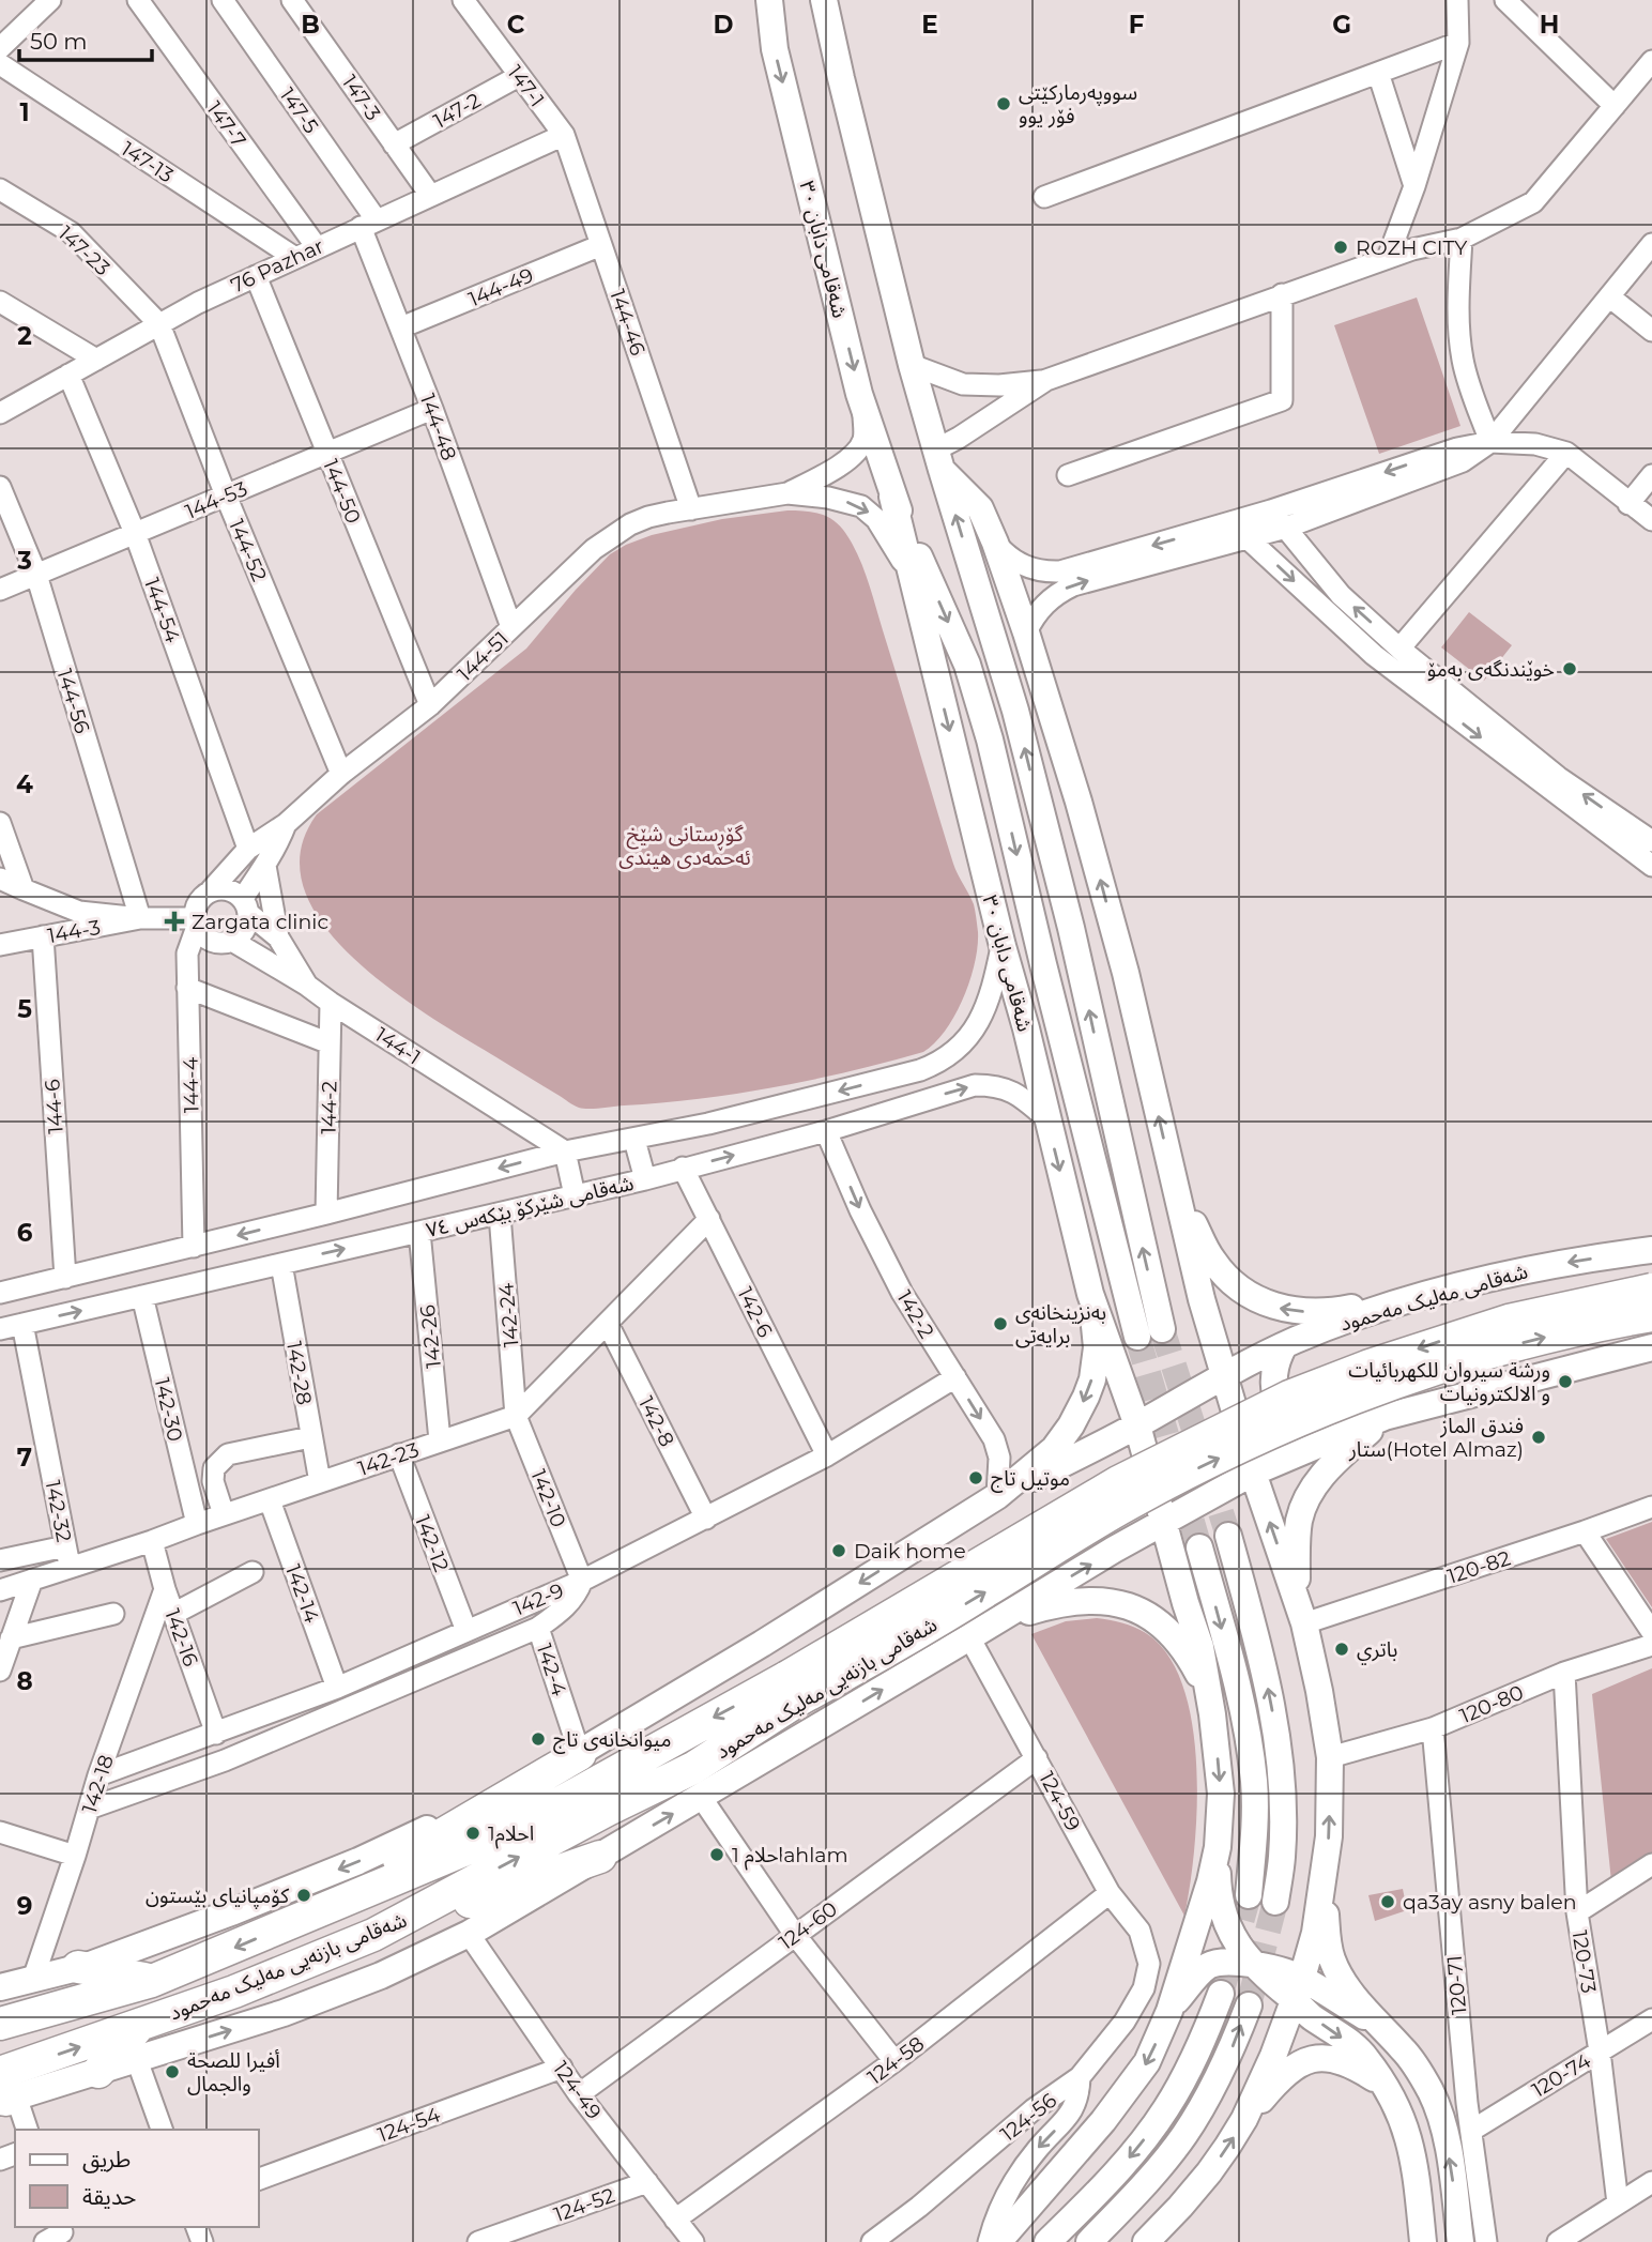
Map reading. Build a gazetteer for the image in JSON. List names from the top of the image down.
{
  "streets": {
    "highway": ["شەقامی بازنەیی مەلیک مەحمود"],
    "main road": ["شەقامی دابان ٣٠", "شەقامی مەلیک مەحمود"],
    "street": [
      "147-1",
      "147-3",
      "147-5",
      "147-2",
      "147-7",
      "147-13",
      "147-23",
      "76 Pazhar",
      "144-49",
      "144-46",
      "144-48",
      "144-50",
      "144-53",
      "144-52",
      "144-54",
      "144-51",
      "144-56",
      "144-3",
      "144-1",
      "144-4",
      "144-6",
      "144-2",
      "شەقامی شێرکۆ بێکەس ٧٤",
      "142-6",
      "142-2",
      "142-24",
      "142-26",
      "142-28",
      "142-30",
      "142-8",
      "142-23",
      "142-10",
      "142-32",
      "142-12",
      "120-82",
      "142-14",
      "142-9",
      "142-16",
      "142-4",
      "120-80",
      "142-18",
      "124-59",
      "124-60",
      "120-73",
      "120-71",
      "124-58",
      "120-74",
      "124-49",
      "124-56",
      "124-54",
      "124-52"
    ]
  },
  "crossings": [
    ["147-1", "147-2"],
    ["147-1", "76 Pazhar"],
    ["147-1", "144-46"],
    ["147-3", "147-2"],
    ["147-3", "76 Pazhar"],
    ["147-5", "76 Pazhar"],
    ["147-5", "144-48"],
    ["147-7", "76 Pazhar"],
    ["147-13", "76 Pazhar"],
    ["شەقامی دابان ٣٠", "شەقامی شێرکۆ بێکەس ٧٤"],
    ["شەقامی دابان ٣٠", "شەقامی مەلیک مەحمود"],
    ["شەقامی دابان ٣٠", "120-82"],
    ["147-23", "76 Pazhar"],
    ["147-23", "144-52"],
    ["76 Pazhar", "144-46"],
    ["76 Pazhar", "144-48"],
    ["76 Pazhar", "144-50"],
    ["76 Pazhar", "144-52"],
    ["76 Pazhar", "144-54"],
    ["144-49", "144-46"],
    ["144-49", "144-48"],
    ["144-46", "144-51"],
    ["144-48", "144-53"],
    ["144-48", "144-51"],
    ["144-50", "144-53"],
    ["144-50", "144-51"],
    ["144-53", "144-52"],
    ["144-53", "144-54"],
    ["144-53", "144-56"],
    ["144-52", "144-51"],
    ["144-54", "144-51"],
    ["144-51", "144-3"],
    ["144-51", "144-1"],
    ["144-51", "144-4"],
    ["144-56", "144-3"],
    ["144-3", "144-1"],
    ["144-3", "144-4"],
    ["144-3", "144-6"],
    ["144-1", "144-4"],
    ["144-1", "144-2"],
    ["144-1", "شەقامی شێرکۆ بێکەس ٧٤"],
    ["144-4", "شەقامی شێرکۆ بێکەس ٧٤"],
    ["144-6", "شەقامی شێرکۆ بێکەس ٧٤"],
    ["144-2", "شەقامی شێرکۆ بێکەس ٧٤"],
    ["شەقامی شێرکۆ بێکەس ٧٤", "142-6"],
    ["شەقامی شێرکۆ بێکەس ٧٤", "142-2"],
    ["شەقامی شێرکۆ بێکەس ٧٤", "142-24"],
    ["شەقامی شێرکۆ بێکەس ٧٤", "142-26"],
    ["شەقامی شێرکۆ بێکەس ٧٤", "142-28"],
    ["شەقامی شێرکۆ بێکەس ٧٤", "142-30"],
    ["شەقامی شێرکۆ بێکەس ٧٤", "142-32"],
    ["شەقامی مەلیک مەحمود", "142-2"],
    ["142-6", "142-23"],
    ["142-6", "142-9"],
    ["142-2", "142-9"],
    ["142-24", "142-23"],
    ["142-24", "142-10"],
    ["142-26", "142-23"],
    ["142-28", "142-23"],
    ["142-30", "142-23"],
    ["142-8", "142-23"],
    ["142-8", "142-9"],
    ["142-23", "142-10"],
    ["142-23", "142-32"],
    ["142-23", "142-12"],
    ["142-23", "142-14"],
    ["142-23", "142-16"],
    ["142-10", "142-9"],
    ["142-12", "142-9"],
    ["142-14", "142-9"],
    ["142-9", "142-16"],
    ["142-9", "142-18"],
    ["142-16", "142-18"],
    ["120-80", "120-73"],
    ["120-80", "120-71"],
    ["124-59", "124-60"],
    ["124-59", "124-58"],
    ["124-59", "124-56"],
    ["124-60", "124-49"],
    ["120-73", "120-74"],
    ["120-71", "120-74"],
    ["124-58", "124-49"],
    ["124-49", "124-54"],
    ["124-49", "124-52"]
  ],
  "one_way": ["142-2"],
  "parks": ["گۆڕستانی شێخ ئەحمەدی هیندی"],
  "places": {
    "other": [
      "سووپەرمارکێتی فۆر یوو",
      "ROZH CITY",
      "خوێندنگەی بەمۆ",
      "بەنزینخانەی برایەتی",
      "ورشة سيروان للكهربائيات و الالكترونيات",
      "فندق الماز ستار(Hotel Almaz)",
      "موتيل تاج",
      "Daik home",
      "باتري",
      "میوانخانەی تاج",
      "احلام1",
      "احلام 1ahlam",
      "کۆمپانیای بێستون",
      "qa3ay asny balen",
      "أفيرا للصحة والجمال"
    ],
    "health": ["Zargata clinic"]
  },
  "legend": ["طريق", "حديقة"],
  "scale_bar": "50 m",
  "grid": {
    "columns": [
      "B",
      "C",
      "D",
      "E",
      "F",
      "G",
      "H"
    ],
    "rows": [
      "1",
      "2",
      "3",
      "4",
      "5",
      "6",
      "7",
      "8",
      "9"
    ]
  }
}
